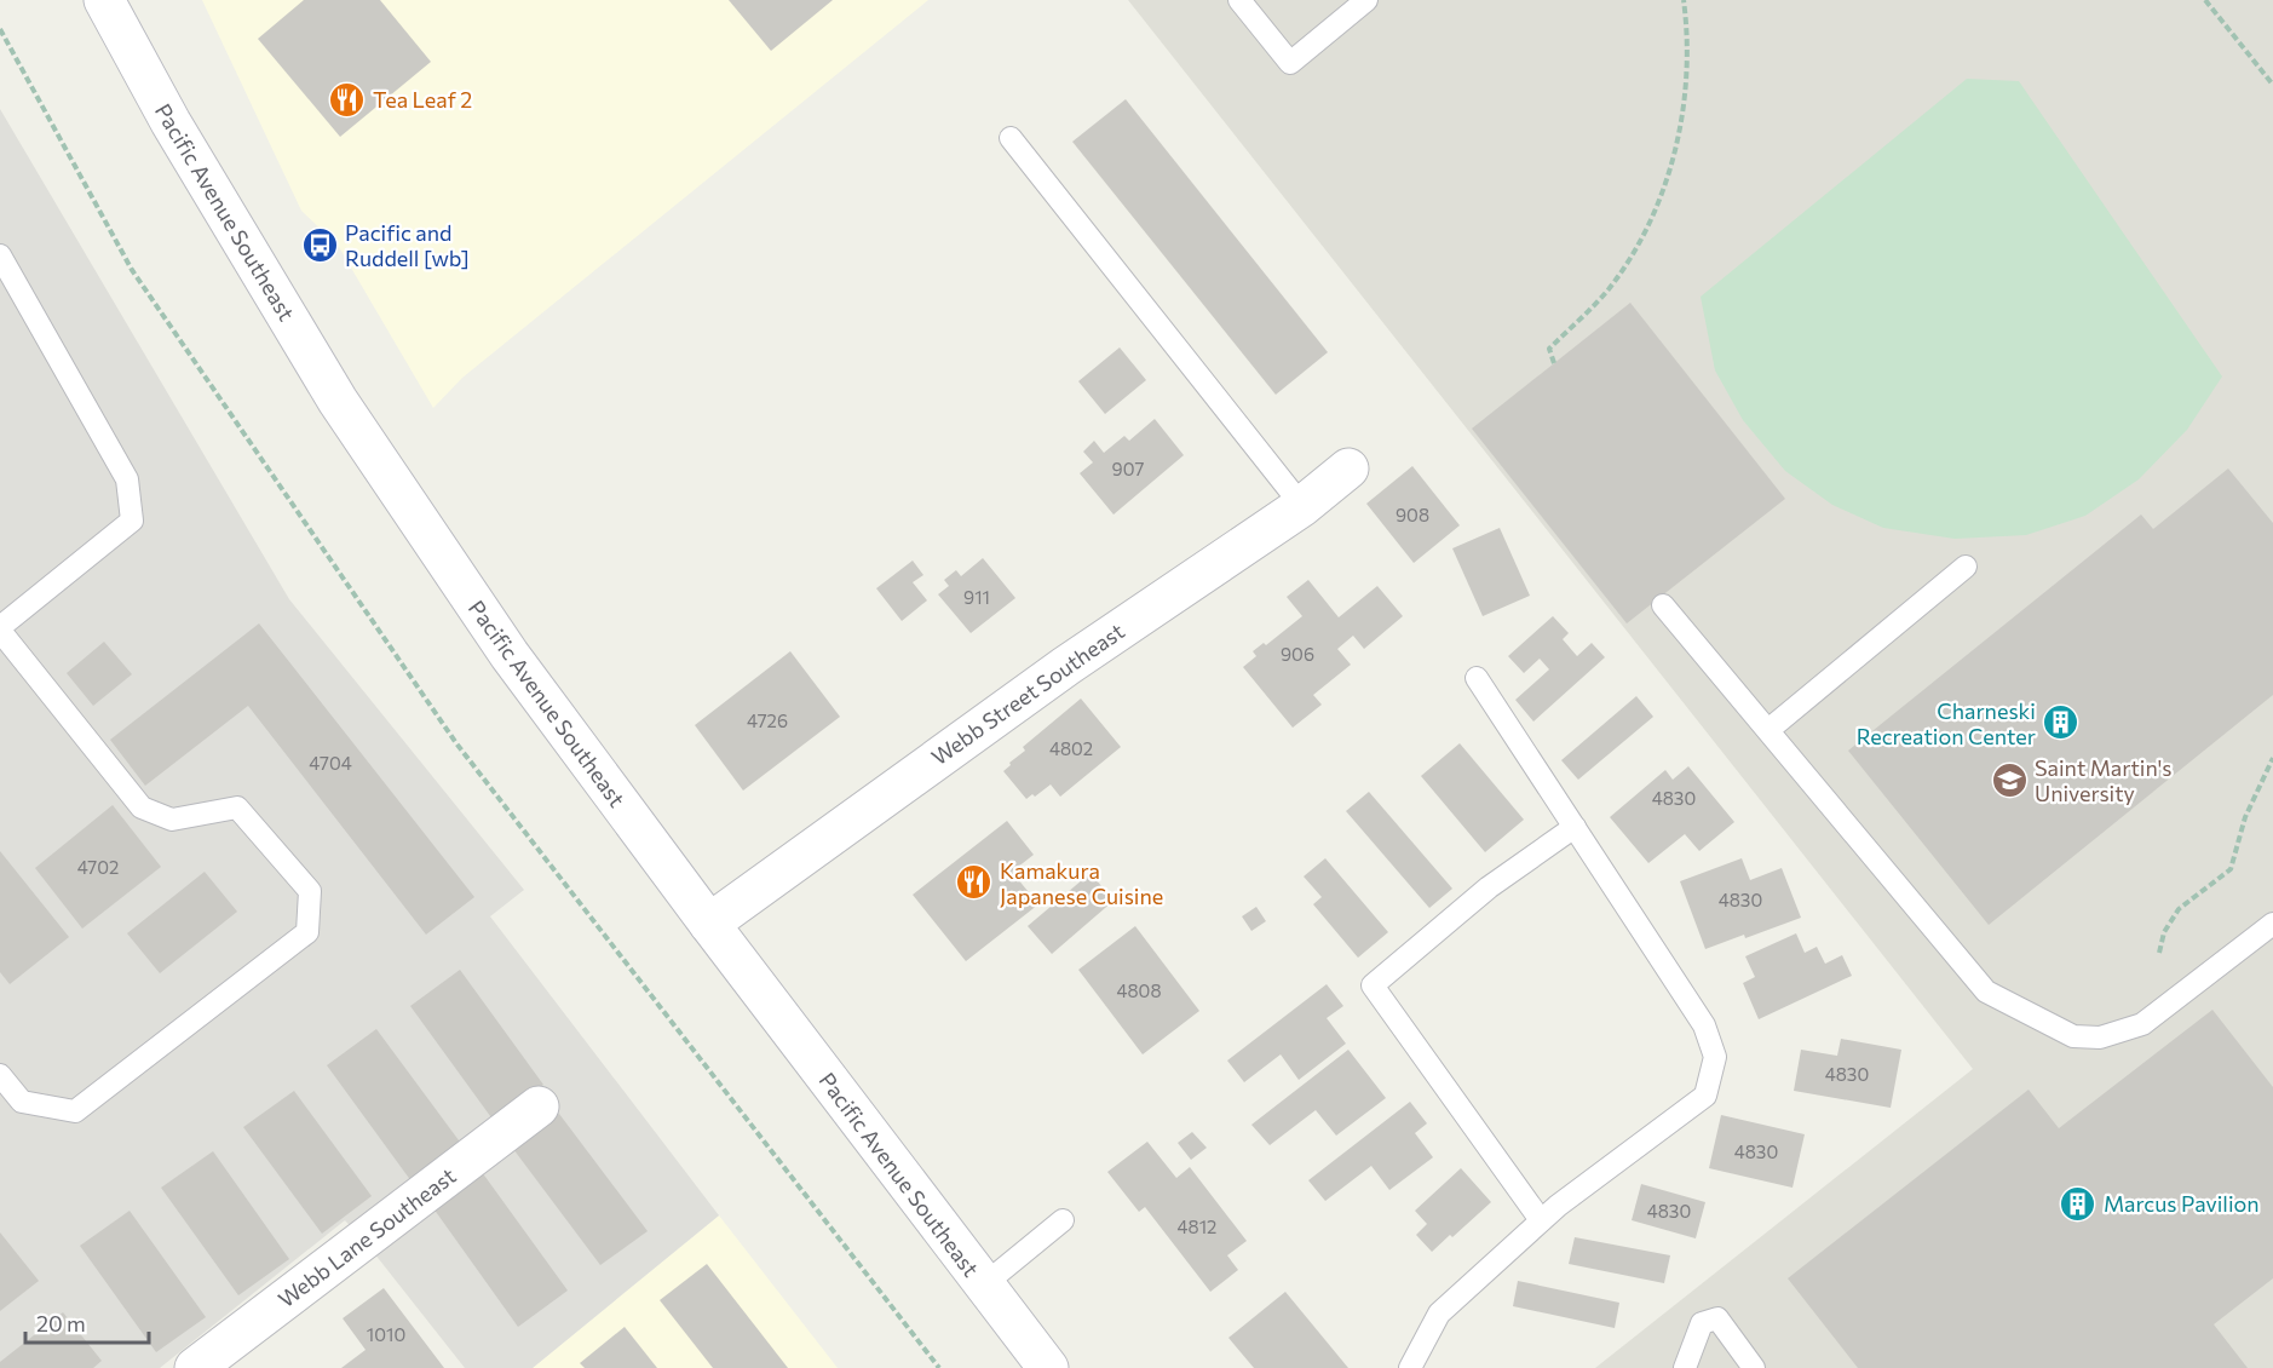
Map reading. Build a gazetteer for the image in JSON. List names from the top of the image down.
{
  "streets": {
    "main road": ["Pacific Avenue Southeast", "Webb Street Southeast", "Webb Lane Southeast"]
  },
  "crossings": [
    ["Pacific Avenue Southeast", "Webb Street Southeast"]
  ],
  "places": {
    "restaurant": ["Tea Leaf 2", "Kamakura Japanese Cuisine"],
    "bus stop": ["Pacific and Ruddell [wb]"],
    "building": ["Charneski Recreation Center", "Marcus Pavilion"],
    "school or university": ["Saint Martin's University"]
  },
  "house_numbers": [
    "907",
    "908",
    "911",
    "906",
    "4726",
    "4802",
    "4704",
    "4830",
    "4702",
    "4830",
    "4808",
    "4830",
    "4830",
    "4830",
    "4812",
    "1010"
  ],
  "scale_bar": "20 m"
}
